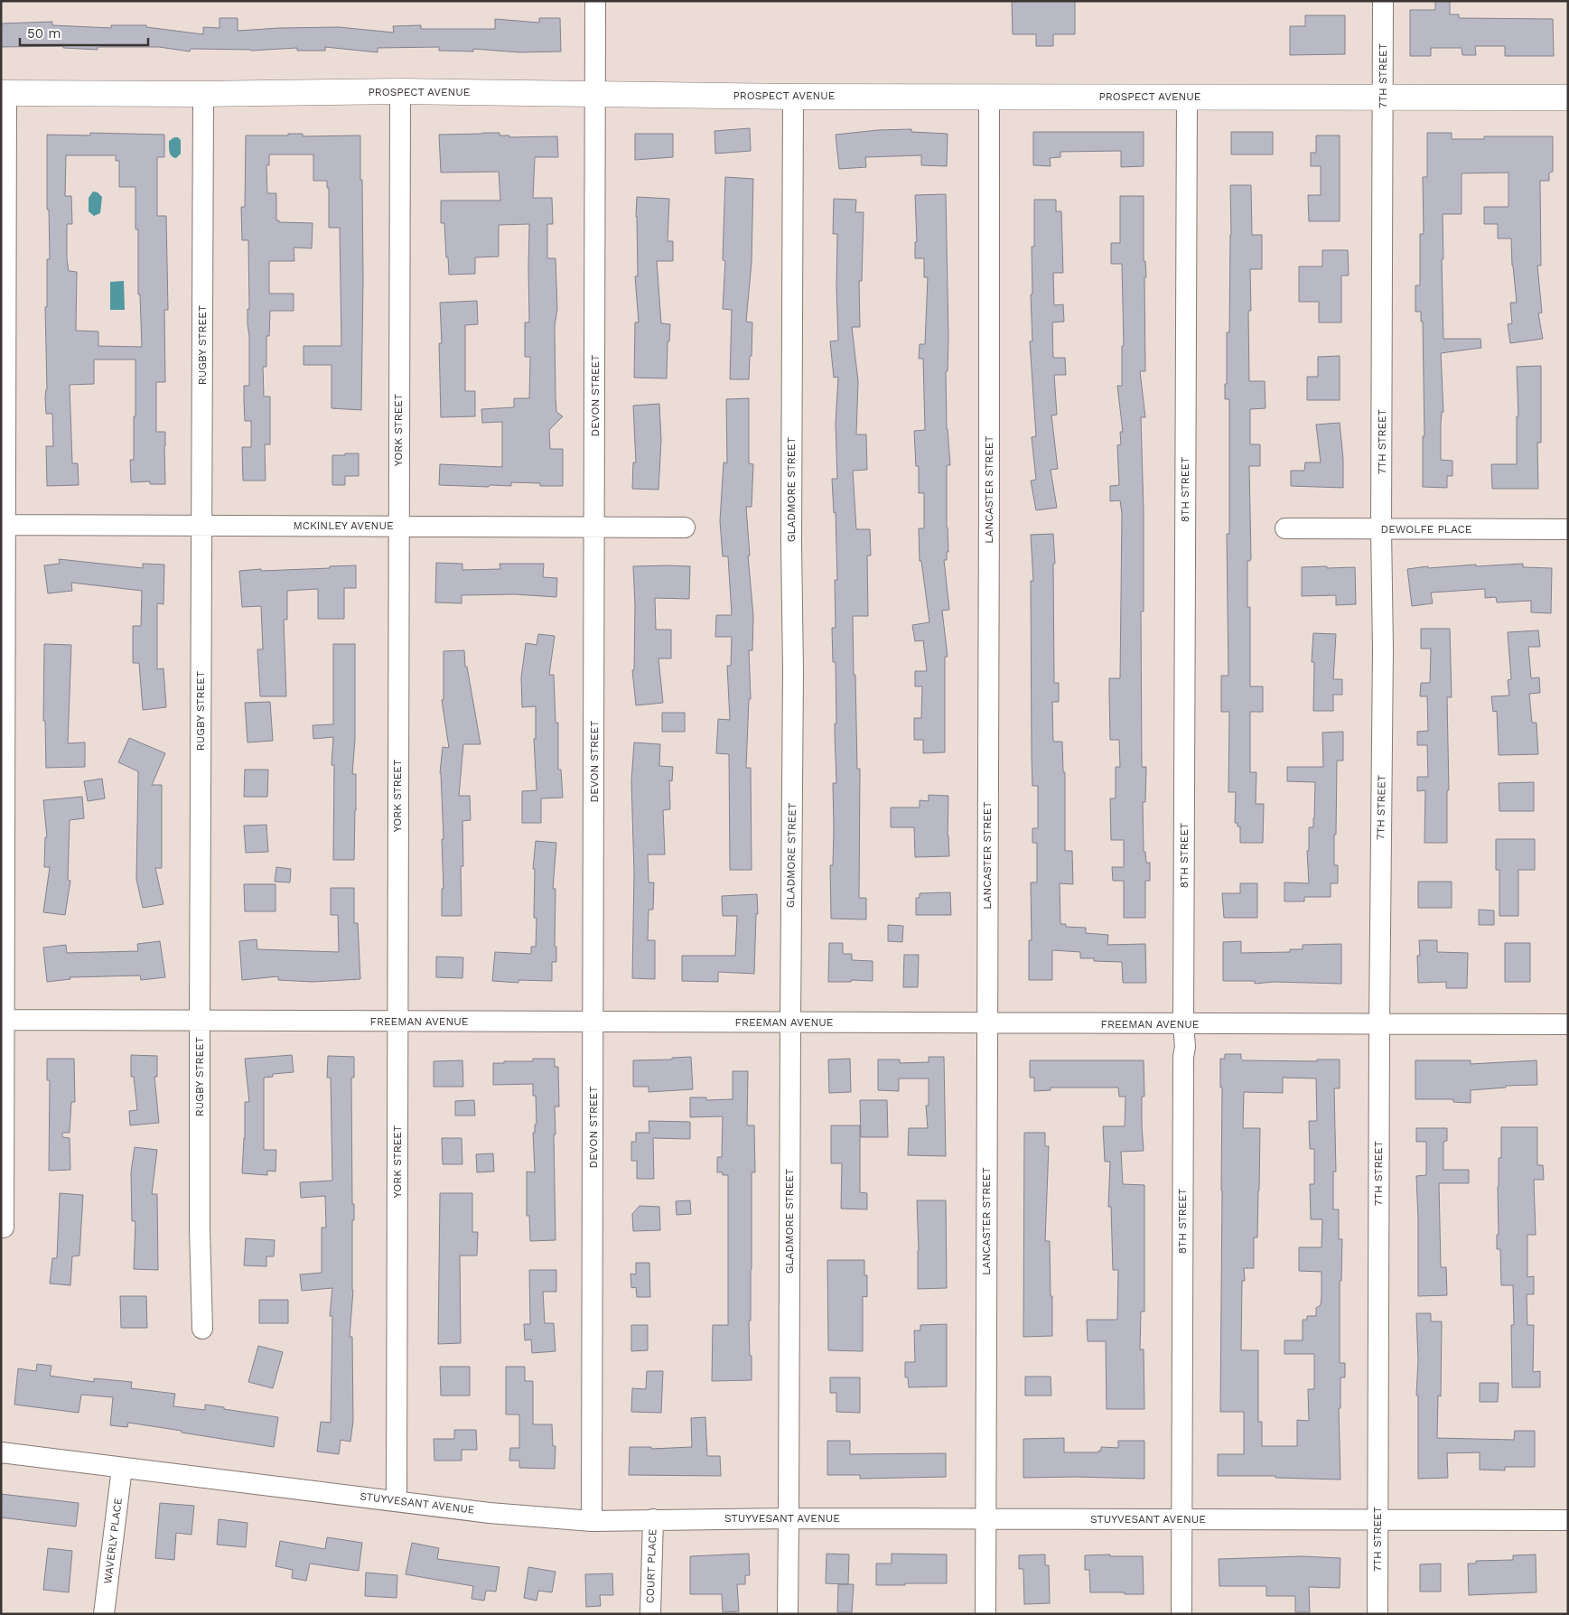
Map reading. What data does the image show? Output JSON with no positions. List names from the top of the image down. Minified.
{"streets":{"street":["7TH STREET","PROSPECT AVENUE","RUGBY STREET","DEVON STREET","YORK STREET","GLADMORE STREET","LANCASTER STREET","8TH STREET","MCKINLEY AVENUE","DEWOLFE PLACE","FREEMAN AVENUE","STUYVESANT AVENUE","WAVERLY PLACE","COURT PLACE"]},"crossings":[["7TH STREET","PROSPECT AVENUE"],["7TH STREET","DEWOLFE PLACE"],["7TH STREET","FREEMAN AVENUE"],["7TH STREET","STUYVESANT AVENUE"],["PROSPECT AVENUE","RUGBY STREET"],["PROSPECT AVENUE","DEVON STREET"],["PROSPECT AVENUE","YORK STREET"],["PROSPECT AVENUE","GLADMORE STREET"],["PROSPECT AVENUE","LANCASTER STREET"],["PROSPECT AVENUE","8TH STREET"],["RUGBY STREET","MCKINLEY AVENUE"],["RUGBY STREET","FREEMAN AVENUE"],["DEVON STREET","MCKINLEY AVENUE"],["DEVON STREET","FREEMAN AVENUE"],["DEVON STREET","STUYVESANT AVENUE"],["YORK STREET","MCKINLEY AVENUE"],["YORK STREET","FREEMAN AVENUE"],["YORK STREET","STUYVESANT AVENUE"],["GLADMORE STREET","FREEMAN AVENUE"],["GLADMORE STREET","STUYVESANT AVENUE"],["LANCASTER STREET","FREEMAN AVENUE"],["LANCASTER STREET","STUYVESANT AVENUE"],["8TH STREET","FREEMAN AVENUE"],["8TH STREET","STUYVESANT AVENUE"],["STUYVESANT AVENUE","WAVERLY PLACE"],["STUYVESANT AVENUE","COURT PLACE"]],"scale_bar":"50 m"}
